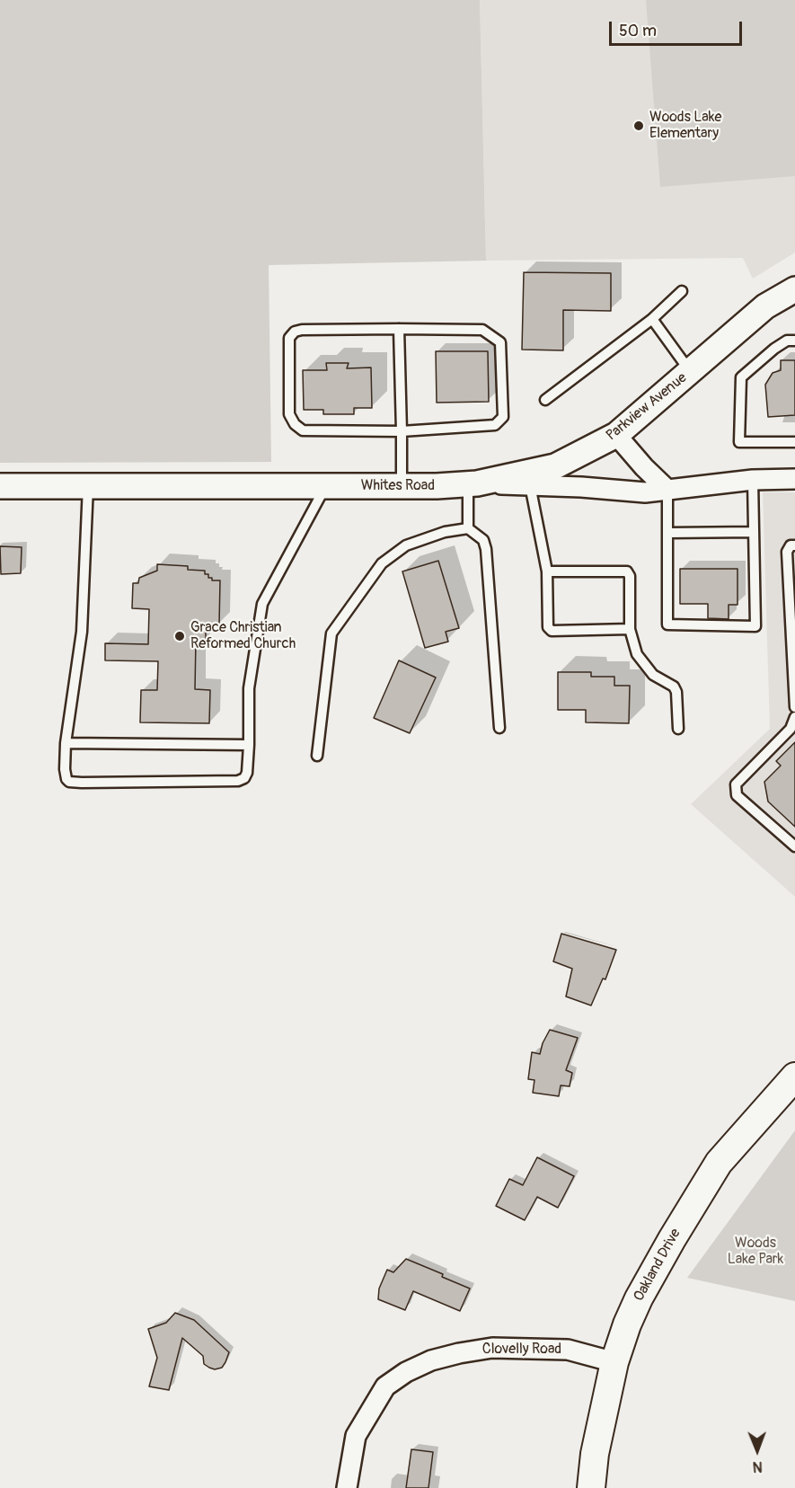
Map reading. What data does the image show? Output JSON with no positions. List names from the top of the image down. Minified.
{"streets":{"main road":["Oakland Drive"],"street":["Parkview Avenue","Whites Road","Clovelly Road"]},"crossings":[["Parkview Avenue","Whites Road"],["Oakland Drive","Clovelly Road"]],"parks":["Woods Lake Park"],"places":["Woods Lake Elementary","Grace Christian Reformed Church"],"scale_bar":"50 m","north":"bottom"}
